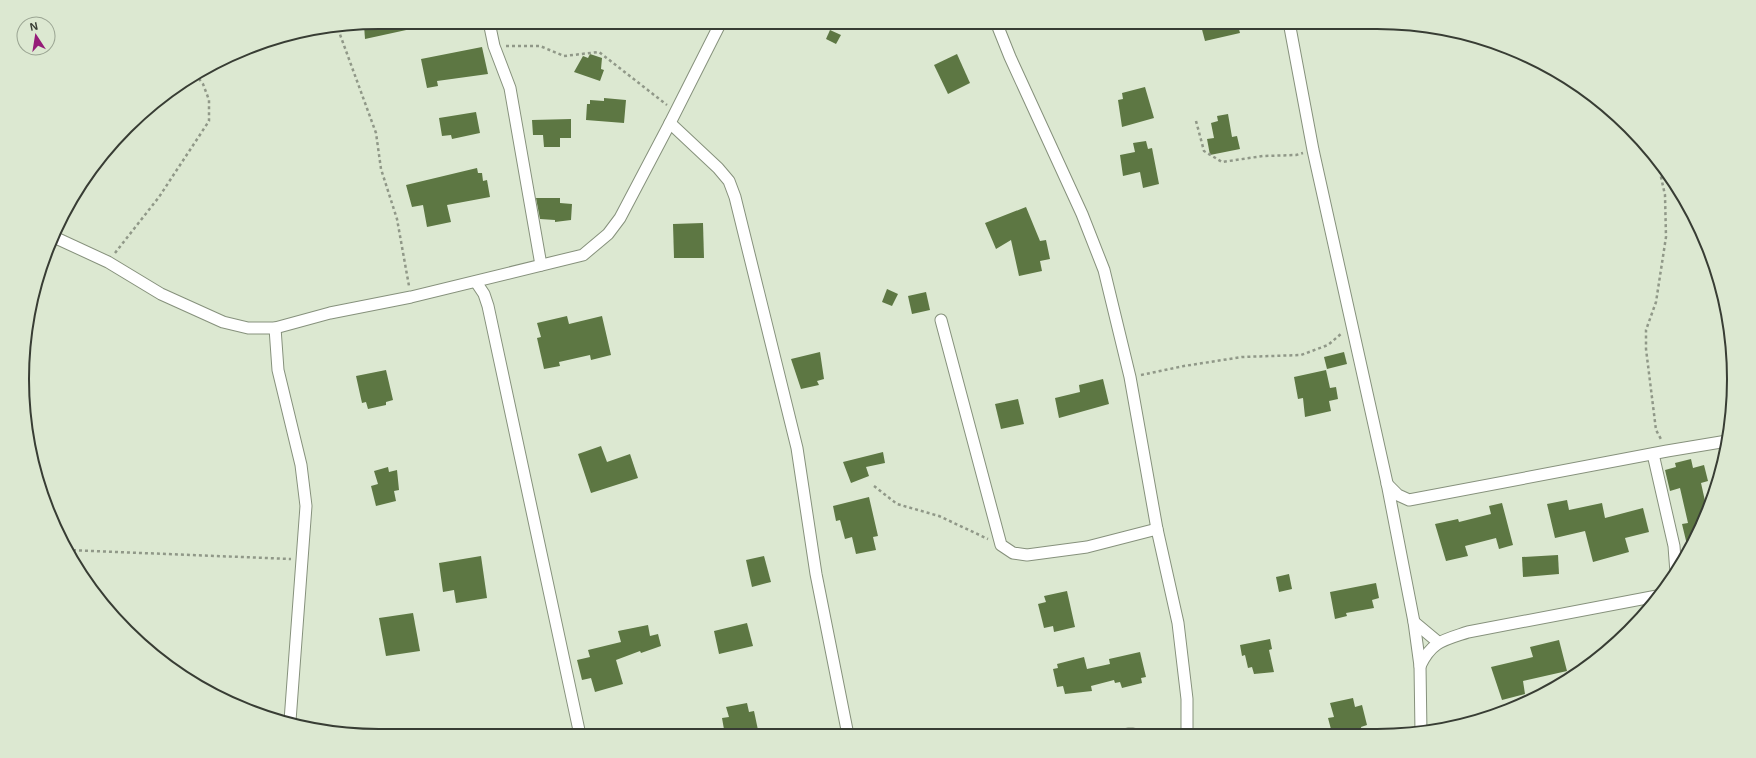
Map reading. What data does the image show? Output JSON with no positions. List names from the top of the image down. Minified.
{"north":"top"}
